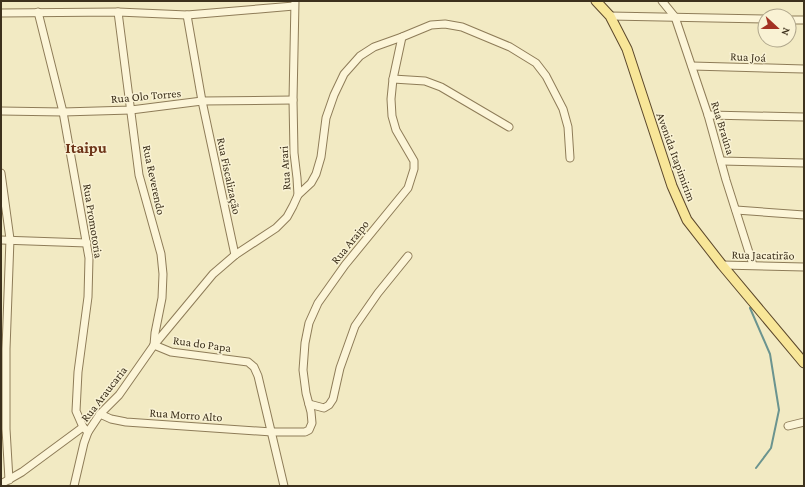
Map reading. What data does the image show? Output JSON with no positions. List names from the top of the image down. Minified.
{"streets":{"main road":["Avenida Itapimirim"],"street":["Rua Joá","Rua Olo Torres","Rua Braúna","Rua Arari","Rua Fiscalização","Rua Reverendo","Rua Promotoria","Rua Araipo","Rua Jacatirão","Rua do Papa","Rua Araucaria","Rua Morro Alto"]},"crossings":[["Rua Joá","Rua Braúna"],["Rua Olo Torres","Rua Arari"],["Rua Olo Torres","Rua Fiscalização"],["Rua Olo Torres","Rua Reverendo"],["Rua Olo Torres","Rua Promotoria"],["Rua Braúna","Rua Jacatirão"],["Avenida Itapimirim","Rua Jacatirão"],["Rua Arari","Rua Fiscalização"],["Rua Arari","Rua do Papa"],["Rua Arari","Rua Araucaria"],["Rua Reverendo","Rua Araucaria"],["Rua Promotoria","Rua Araucaria"],["Rua Araipo","Rua do Papa"],["Rua Araipo","Rua Morro Alto"],["Rua do Papa","Rua Araucaria"],["Rua do Papa","Rua Morro Alto"],["Rua Araucaria","Rua Morro Alto"]],"districts":["Itaipu"],"north":"right"}
